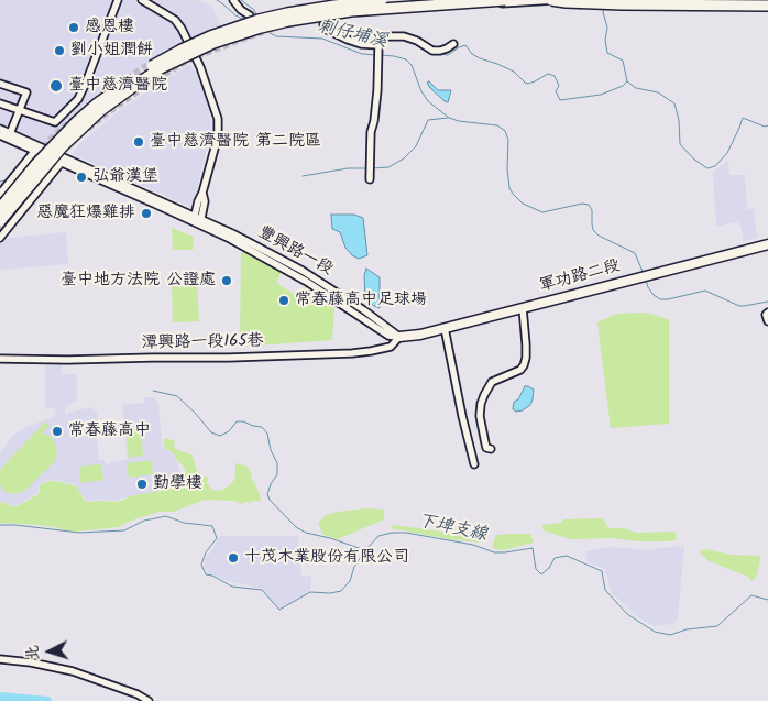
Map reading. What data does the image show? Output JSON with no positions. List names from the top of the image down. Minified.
{"streets":{"main road":["軍功路二段"],"street":["豐興路一段","潭興路一段165巷"]},"crossings":[["豐興路一段","軍功路二段"],["豐興路一段","潭興路一段165巷"],["軍功路二段","潭興路一段165巷"]],"water":["刺仔埔溪","下埤支線"],"places":["感恩樓","劉小姐潤餅","臺中慈濟醫院","臺中慈濟醫院 第二院區","弘爺漢堡","惡魔狂爆雞排","臺中地方法院 公證處","常春藤高中足球場","常春藤高中","勤學樓","十茂木業股份有限公司"],"north":"left"}
